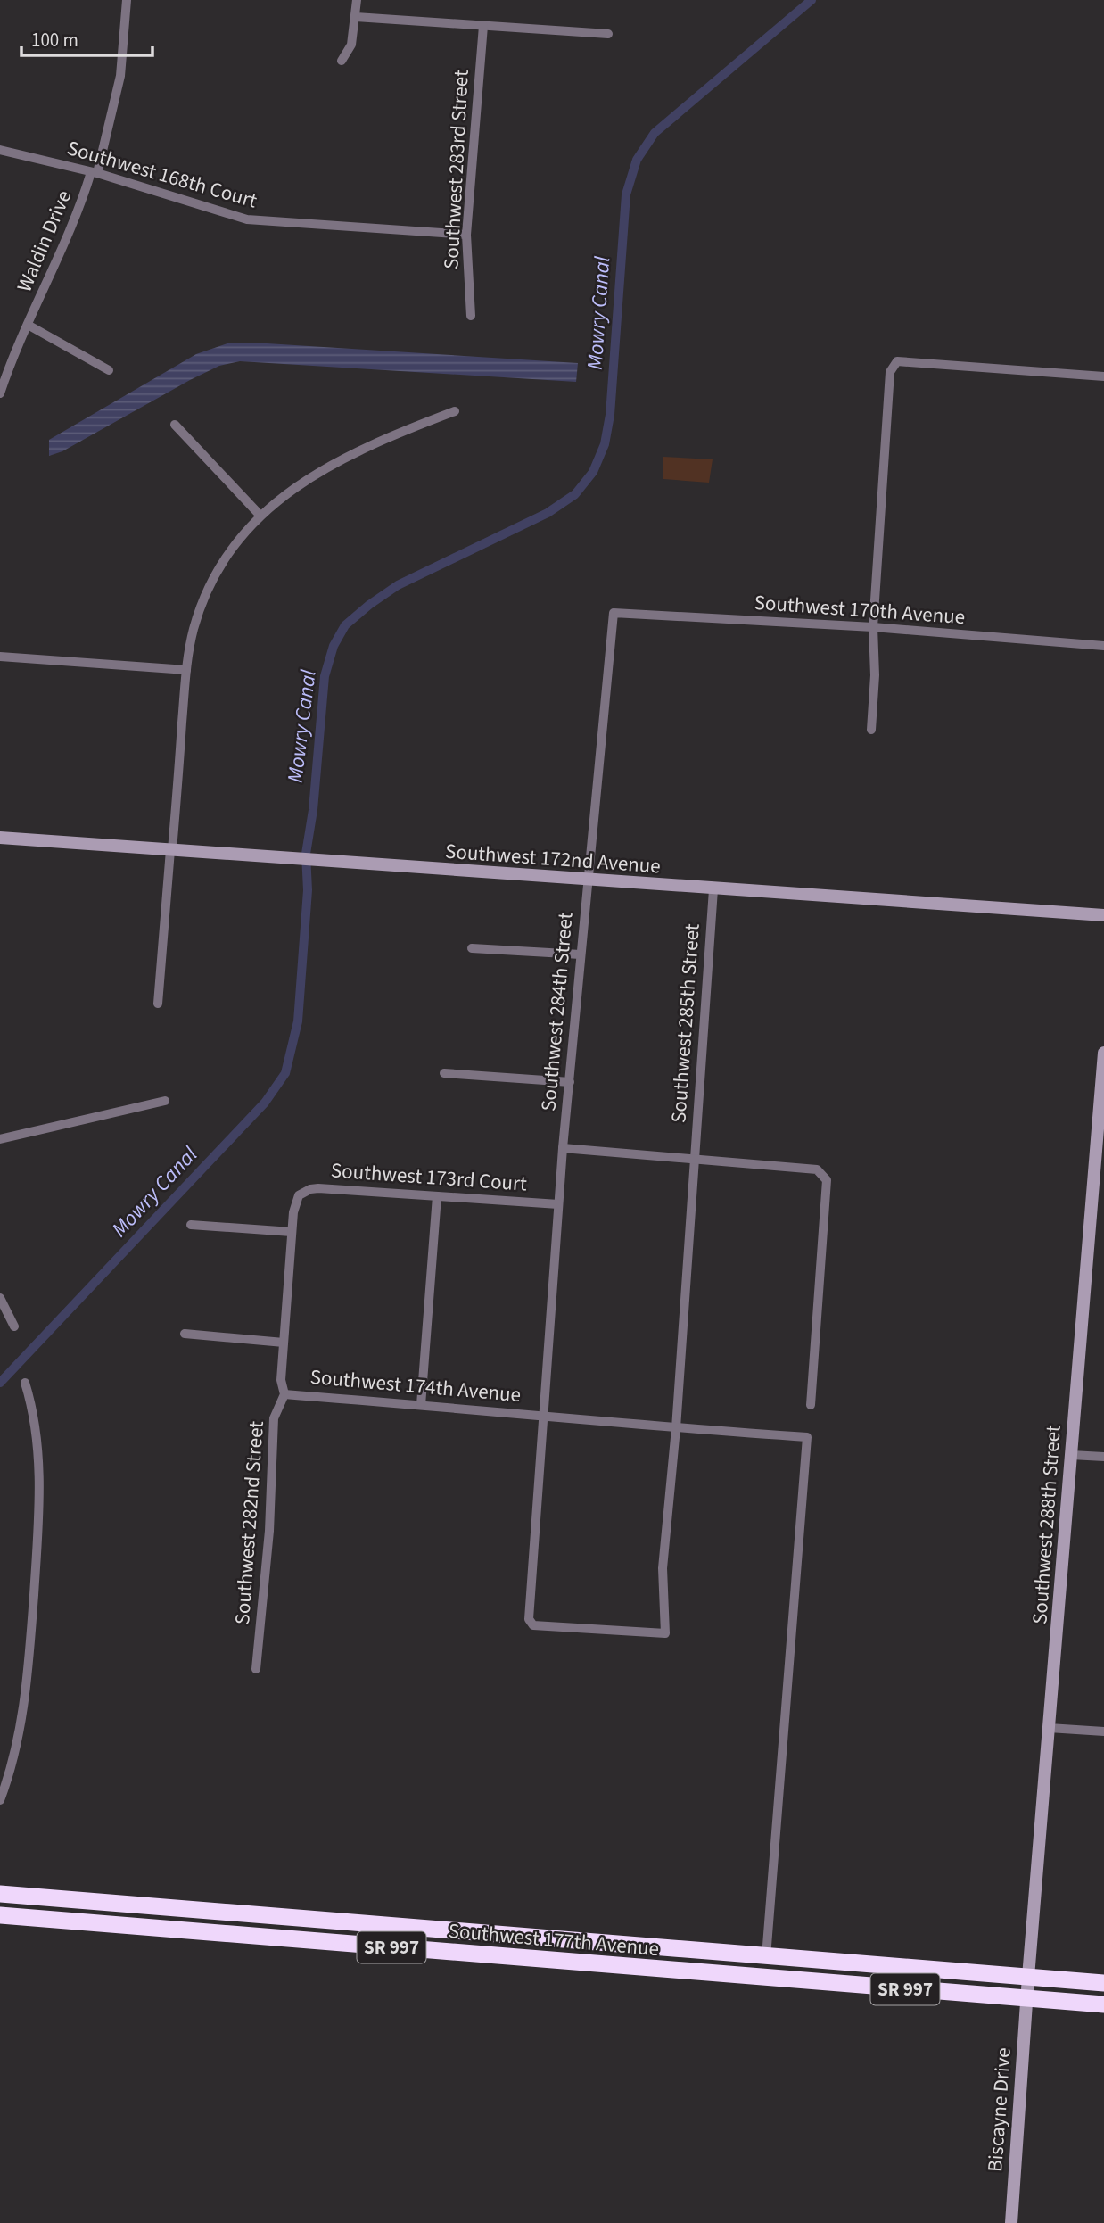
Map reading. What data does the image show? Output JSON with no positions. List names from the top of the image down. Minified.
{"streets":{"highway":["Southwest 177th Avenue","SR 997"],"street":["Southwest 283rd Street","Southwest 168th Court","Waldin Drive","Southwest 170th Avenue","Southwest 172nd Avenue","Southwest 284th Street","Southwest 285th Street","Southwest 173rd Court","Southwest 174th Avenue","Southwest 282nd Street","Southwest 288th Street","Biscayne Drive"]},"crossings":[["Southwest 283rd Street","Southwest 168th Court"],["Southwest 168th Court","Waldin Drive"],["Southwest 170th Avenue","Southwest 284th Street"],["Southwest 172nd Avenue","Southwest 284th Street"],["Southwest 172nd Avenue","Southwest 285th Street"],["Southwest 284th Street","Southwest 285th Street"],["Southwest 284th Street","Southwest 173rd Court"],["Southwest 284th Street","Southwest 174th Avenue"],["Southwest 285th Street","Southwest 174th Avenue"],["Southwest 173rd Court","Southwest 282nd Street"],["Southwest 174th Avenue","Southwest 282nd Street"],["Southwest 174th Avenue","Southwest 177th Avenue"],["Southwest 288th Street","Southwest 177th Avenue"],["Southwest 288th Street","Biscayne Drive"],["Southwest 177th Avenue","Biscayne Drive"]],"water":["Mowry Canal"],"scale_bar":"100 m"}
